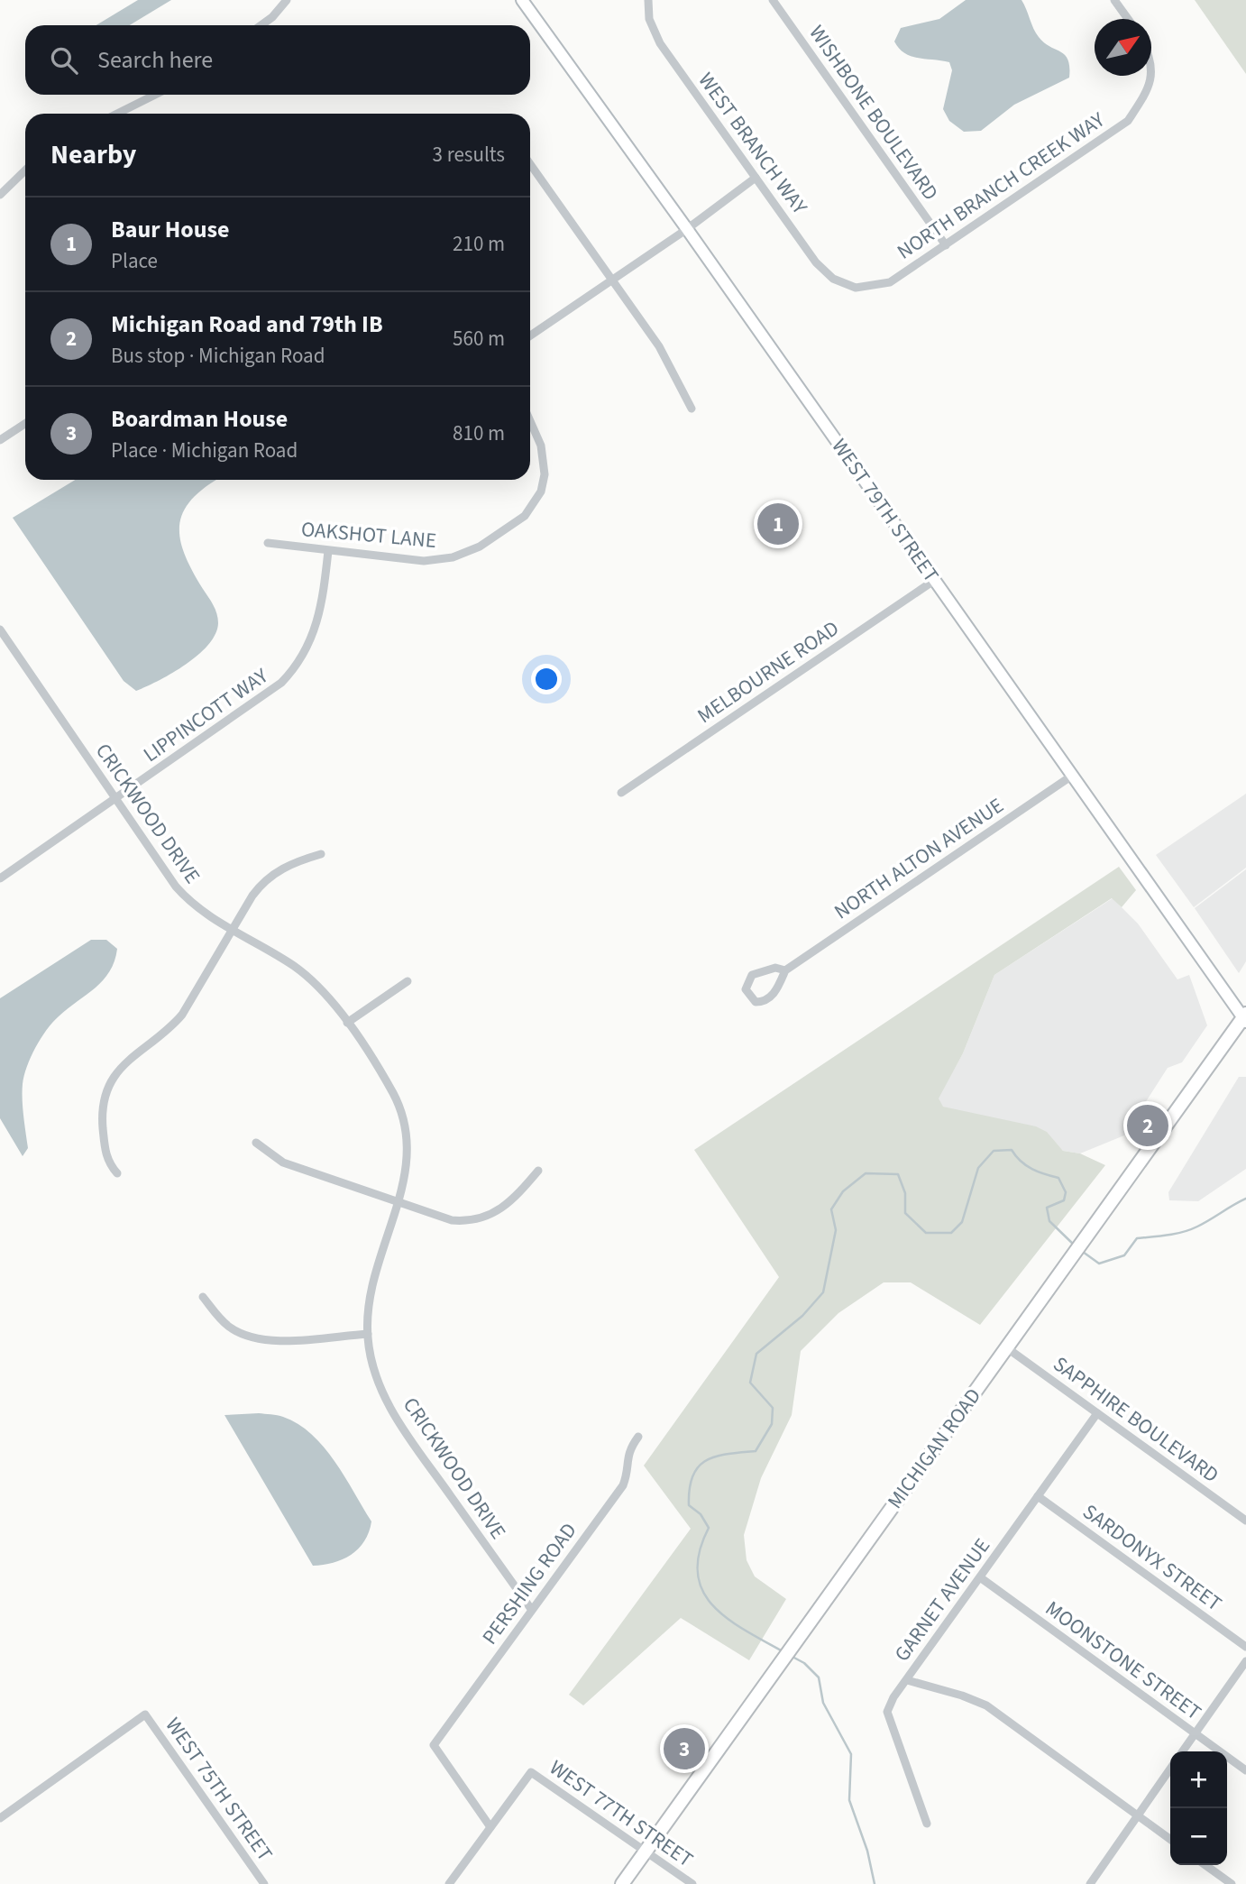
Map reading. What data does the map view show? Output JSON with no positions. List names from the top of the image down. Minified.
{"streets":{"main road":["WEST 79TH STREET","MICHIGAN ROAD"],"street":["WISHBONE BOULEVARD","WEST BRANCH WAY","NORTH BRANCH CREEK WAY","OAKSHOT LANE","MELBOURNE ROAD","LIPPINCOTT WAY","CRICKWOOD DRIVE","NORTH ALTON AVENUE","SAPPHIRE BOULEVARD","SARDONYX STREET","PERSHING ROAD","GARNET AVENUE","MOONSTONE STREET","WEST 75TH STREET","WEST 77TH STREET"]},"crossings":[["WISHBONE BOULEVARD","NORTH BRANCH CREEK WAY"],["WEST BRANCH WAY","NORTH BRANCH CREEK WAY"],["WEST 79TH STREET","MELBOURNE ROAD"],["WEST 79TH STREET","NORTH ALTON AVENUE"],["WEST 79TH STREET","MICHIGAN ROAD"],["OAKSHOT LANE","LIPPINCOTT WAY"],["LIPPINCOTT WAY","CRICKWOOD DRIVE"],["CRICKWOOD DRIVE","PERSHING ROAD"],["SAPPHIRE BOULEVARD","MICHIGAN ROAD"],["SAPPHIRE BOULEVARD","GARNET AVENUE"],["MICHIGAN ROAD","WEST 77TH STREET"],["SARDONYX STREET","GARNET AVENUE"],["PERSHING ROAD","WEST 77TH STREET"],["GARNET AVENUE","MOONSTONE STREET"]],"north":"top right","page":{"search":"Search here","heading":["Nearby","3 results"],"list":[{"mark":"1","name":"Baur House","note":"Place","value":"210 m"},{"mark":"2","name":"Michigan Road and 79th IB","note":"Bus stop · Michigan Road","value":"560 m"},{"mark":"3","name":"Boardman House","note":"Place · Michigan Road","value":"810 m"}],"pins":["1","2","3"],"map_buttons":["+","−"]}}
